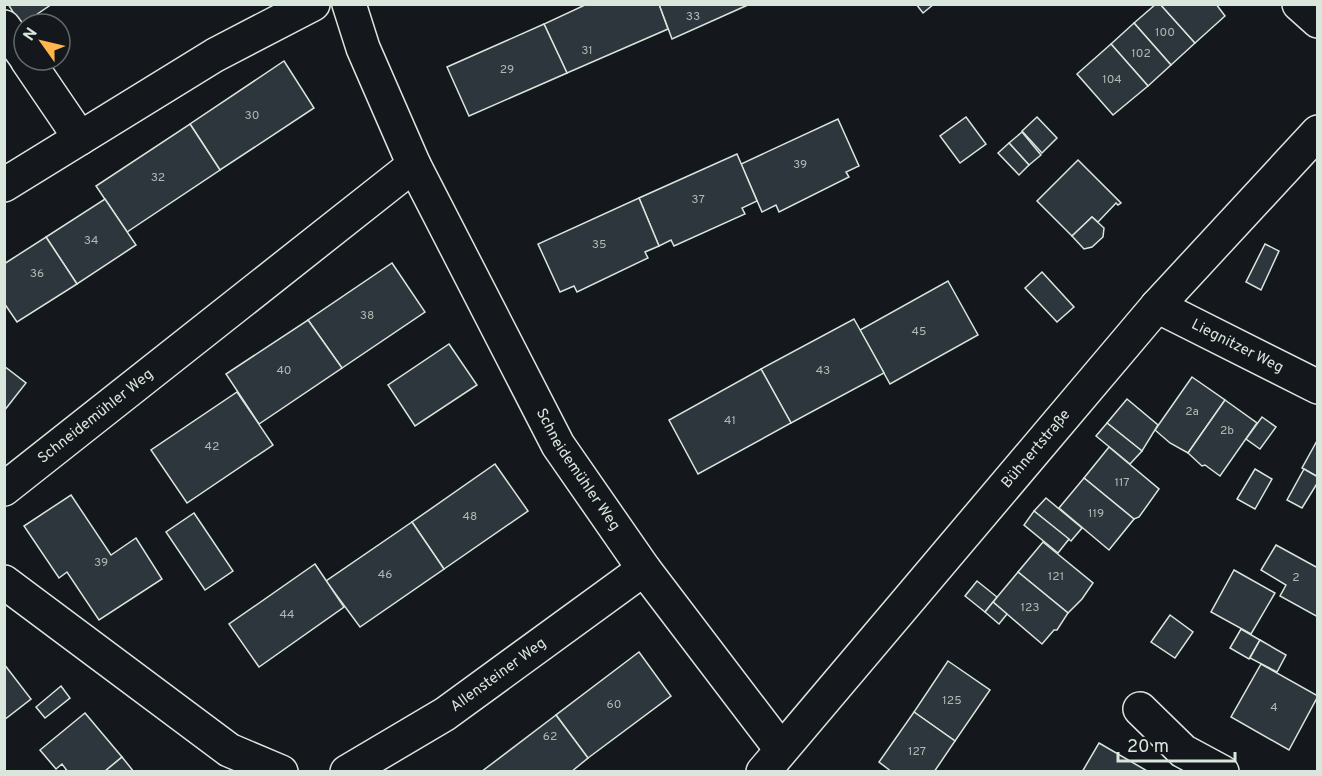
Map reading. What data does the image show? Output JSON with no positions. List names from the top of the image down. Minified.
{"streets":{"street":["Liegnitzer Weg","Schneidemühler Weg","Bühnertstraße","Allensteiner Weg"]},"crossings":[["Liegnitzer Weg","Bühnertstraße"],["Schneidemühler Weg","Bühnertstraße"],["Schneidemühler Weg","Allensteiner Weg"]],"house_numbers":["33","100","31","102","29","104","30","39","32","37","34","35","36","38","45","40","43","2a","41","2b","42","117","119","48","39","46","121","2","123","44","125","60","4","62","127"],"scale_bar":"20 m","north":"top left"}
